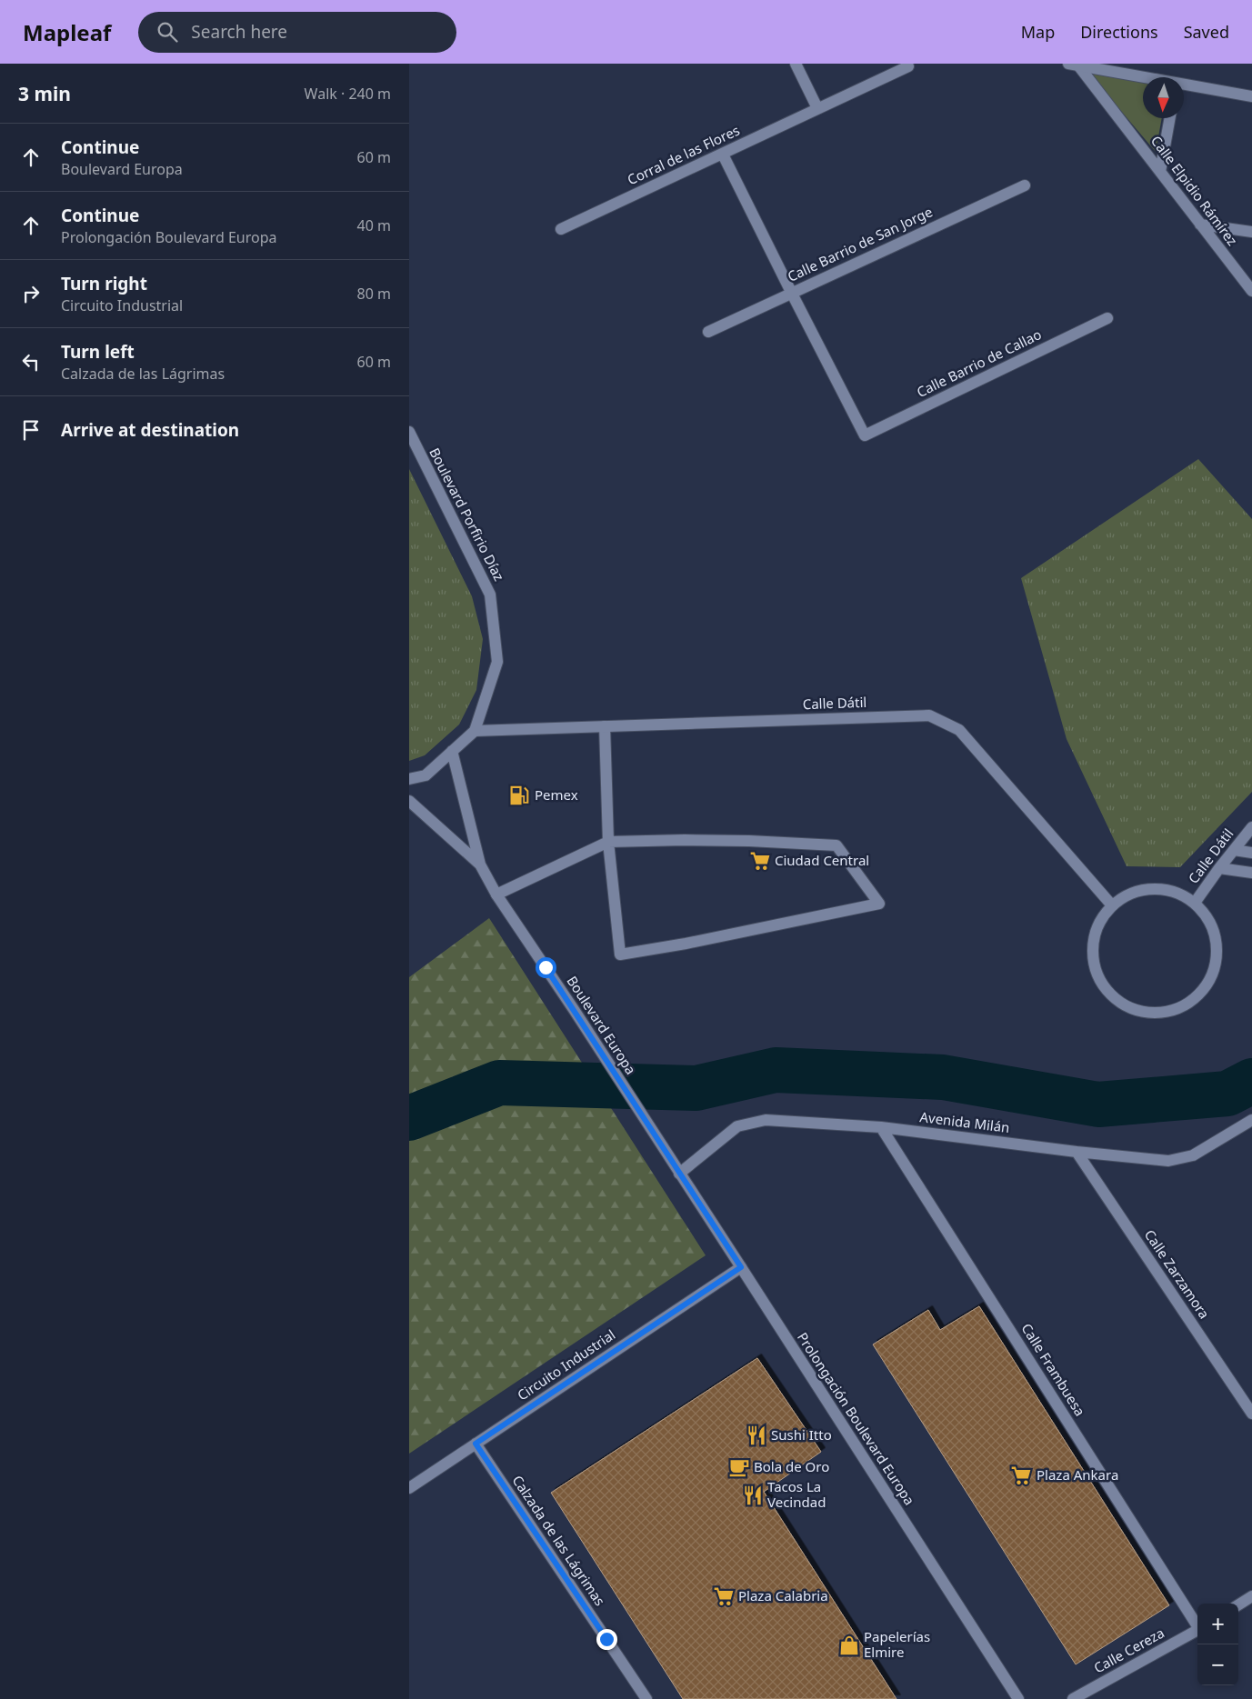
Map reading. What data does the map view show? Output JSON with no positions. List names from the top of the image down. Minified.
{"streets":{"street":["Corral de las Flores","Calle Elpidio Rámírez","Calle Barrio de San Jorge","Calle Barrio de Callao","Boulevard Porfirio Díaz","Calle Dátil","Boulevard Europa","Avenida Milán","Calle Zarzamora","Circuito Industrial","Calle Frambuesa","Prolongación Boulevard Europa","Calzada de las Lágrimas","Calle Cereza"]},"crossings":[["Calle Barrio de San Jorge","Calle Barrio de Callao"],["Boulevard Porfirio Díaz","Calle Dátil"],["Boulevard Europa","Prolongación Boulevard Europa"],["Avenida Milán","Calle Zarzamora"],["Avenida Milán","Calle Frambuesa"],["Avenida Milán","Prolongación Boulevard Europa"],["Circuito Industrial","Prolongación Boulevard Europa"],["Circuito Industrial","Calzada de las Lágrimas"]],"places":{"fuel station":["Pemex"],"supermarket":["Ciudad Central","Plaza Ankara","Plaza Calabria"],"restaurant":["Sushi Itto","Tacos La Vecindad"],"cafe":["Bola de Oro"],"shop":["Papelerías Elmire"]},"north":"bottom","page":{"header":"Mapleaf","search":"Search here","nav":["Map","Directions","Saved"],"heading":["3 min","Walk · 240 m"],"list":[["Continue","Boulevard Europa","60 m"],["Continue","Prolongación Boulevard Europa","40 m"],["Turn right","Circuito Industrial","80 m"],["Turn left","Calzada de las Lágrimas","60 m"],"Arrive at destination"],"map_buttons":["+","−"]}}
